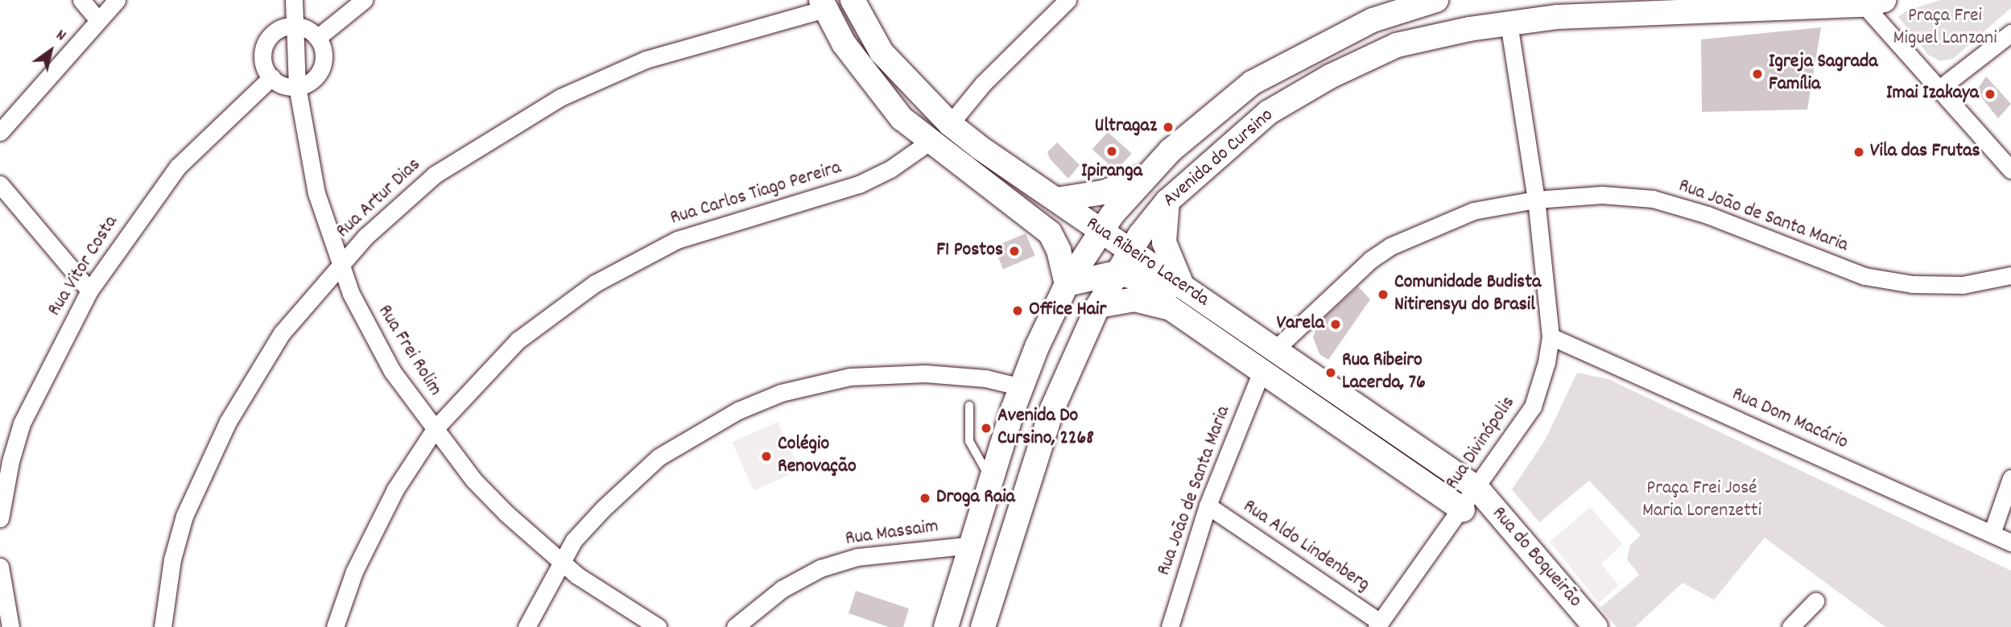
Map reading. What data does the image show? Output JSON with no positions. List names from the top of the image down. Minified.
{"streets":{"main road":["Avenida do Cursino","Rua Ribeiro Lacerda","Rua do Boqueirão"],"street":["Rua Carlos Tiago Pereira","Rua Artur Dias","Rua João de Santa Maria","Rua Vitor Costa","Rua Frei Rolim","Rua Dom Macário","Rua Divinópolis","Rua Massaim","Rua Aldo Lindenberg"]},"crossings":[["Avenida do Cursino","Rua Ribeiro Lacerda"],["Avenida do Cursino","Rua Divinópolis"],["Avenida do Cursino","Rua Massaim"],["Rua Carlos Tiago Pereira","Rua Ribeiro Lacerda"],["Rua Carlos Tiago Pereira","Rua Frei Rolim"],["Rua Artur Dias","Rua Ribeiro Lacerda"],["Rua Artur Dias","Rua Frei Rolim"],["Rua João de Santa Maria","Rua Ribeiro Lacerda"],["Rua João de Santa Maria","Rua Divinópolis"],["Rua João de Santa Maria","Rua Aldo Lindenberg"],["Rua Ribeiro Lacerda","Rua Divinópolis"],["Rua Ribeiro Lacerda","Rua do Boqueirão"],["Rua Dom Macário","Rua Divinópolis"],["Rua Divinópolis","Rua Aldo Lindenberg"],["Rua Divinópolis","Rua do Boqueirão"]],"parks":["Praça Frei Miguel Lanzani","Praça Frei José Maria Lorenzetti"],"places":["Igreja Sagrada Família","Imai Izakaya","Ultragaz","Ipiranga","Vila das Frutas","F1 Postos","Comunidade Budista Nitirensyu do Brasil","Office Hair","Varela","Rua Ribeiro Lacerda, 76","Avenida Do Cursino, 2268","Colégio Renovação","Droga Raia"],"north":"top right"}
